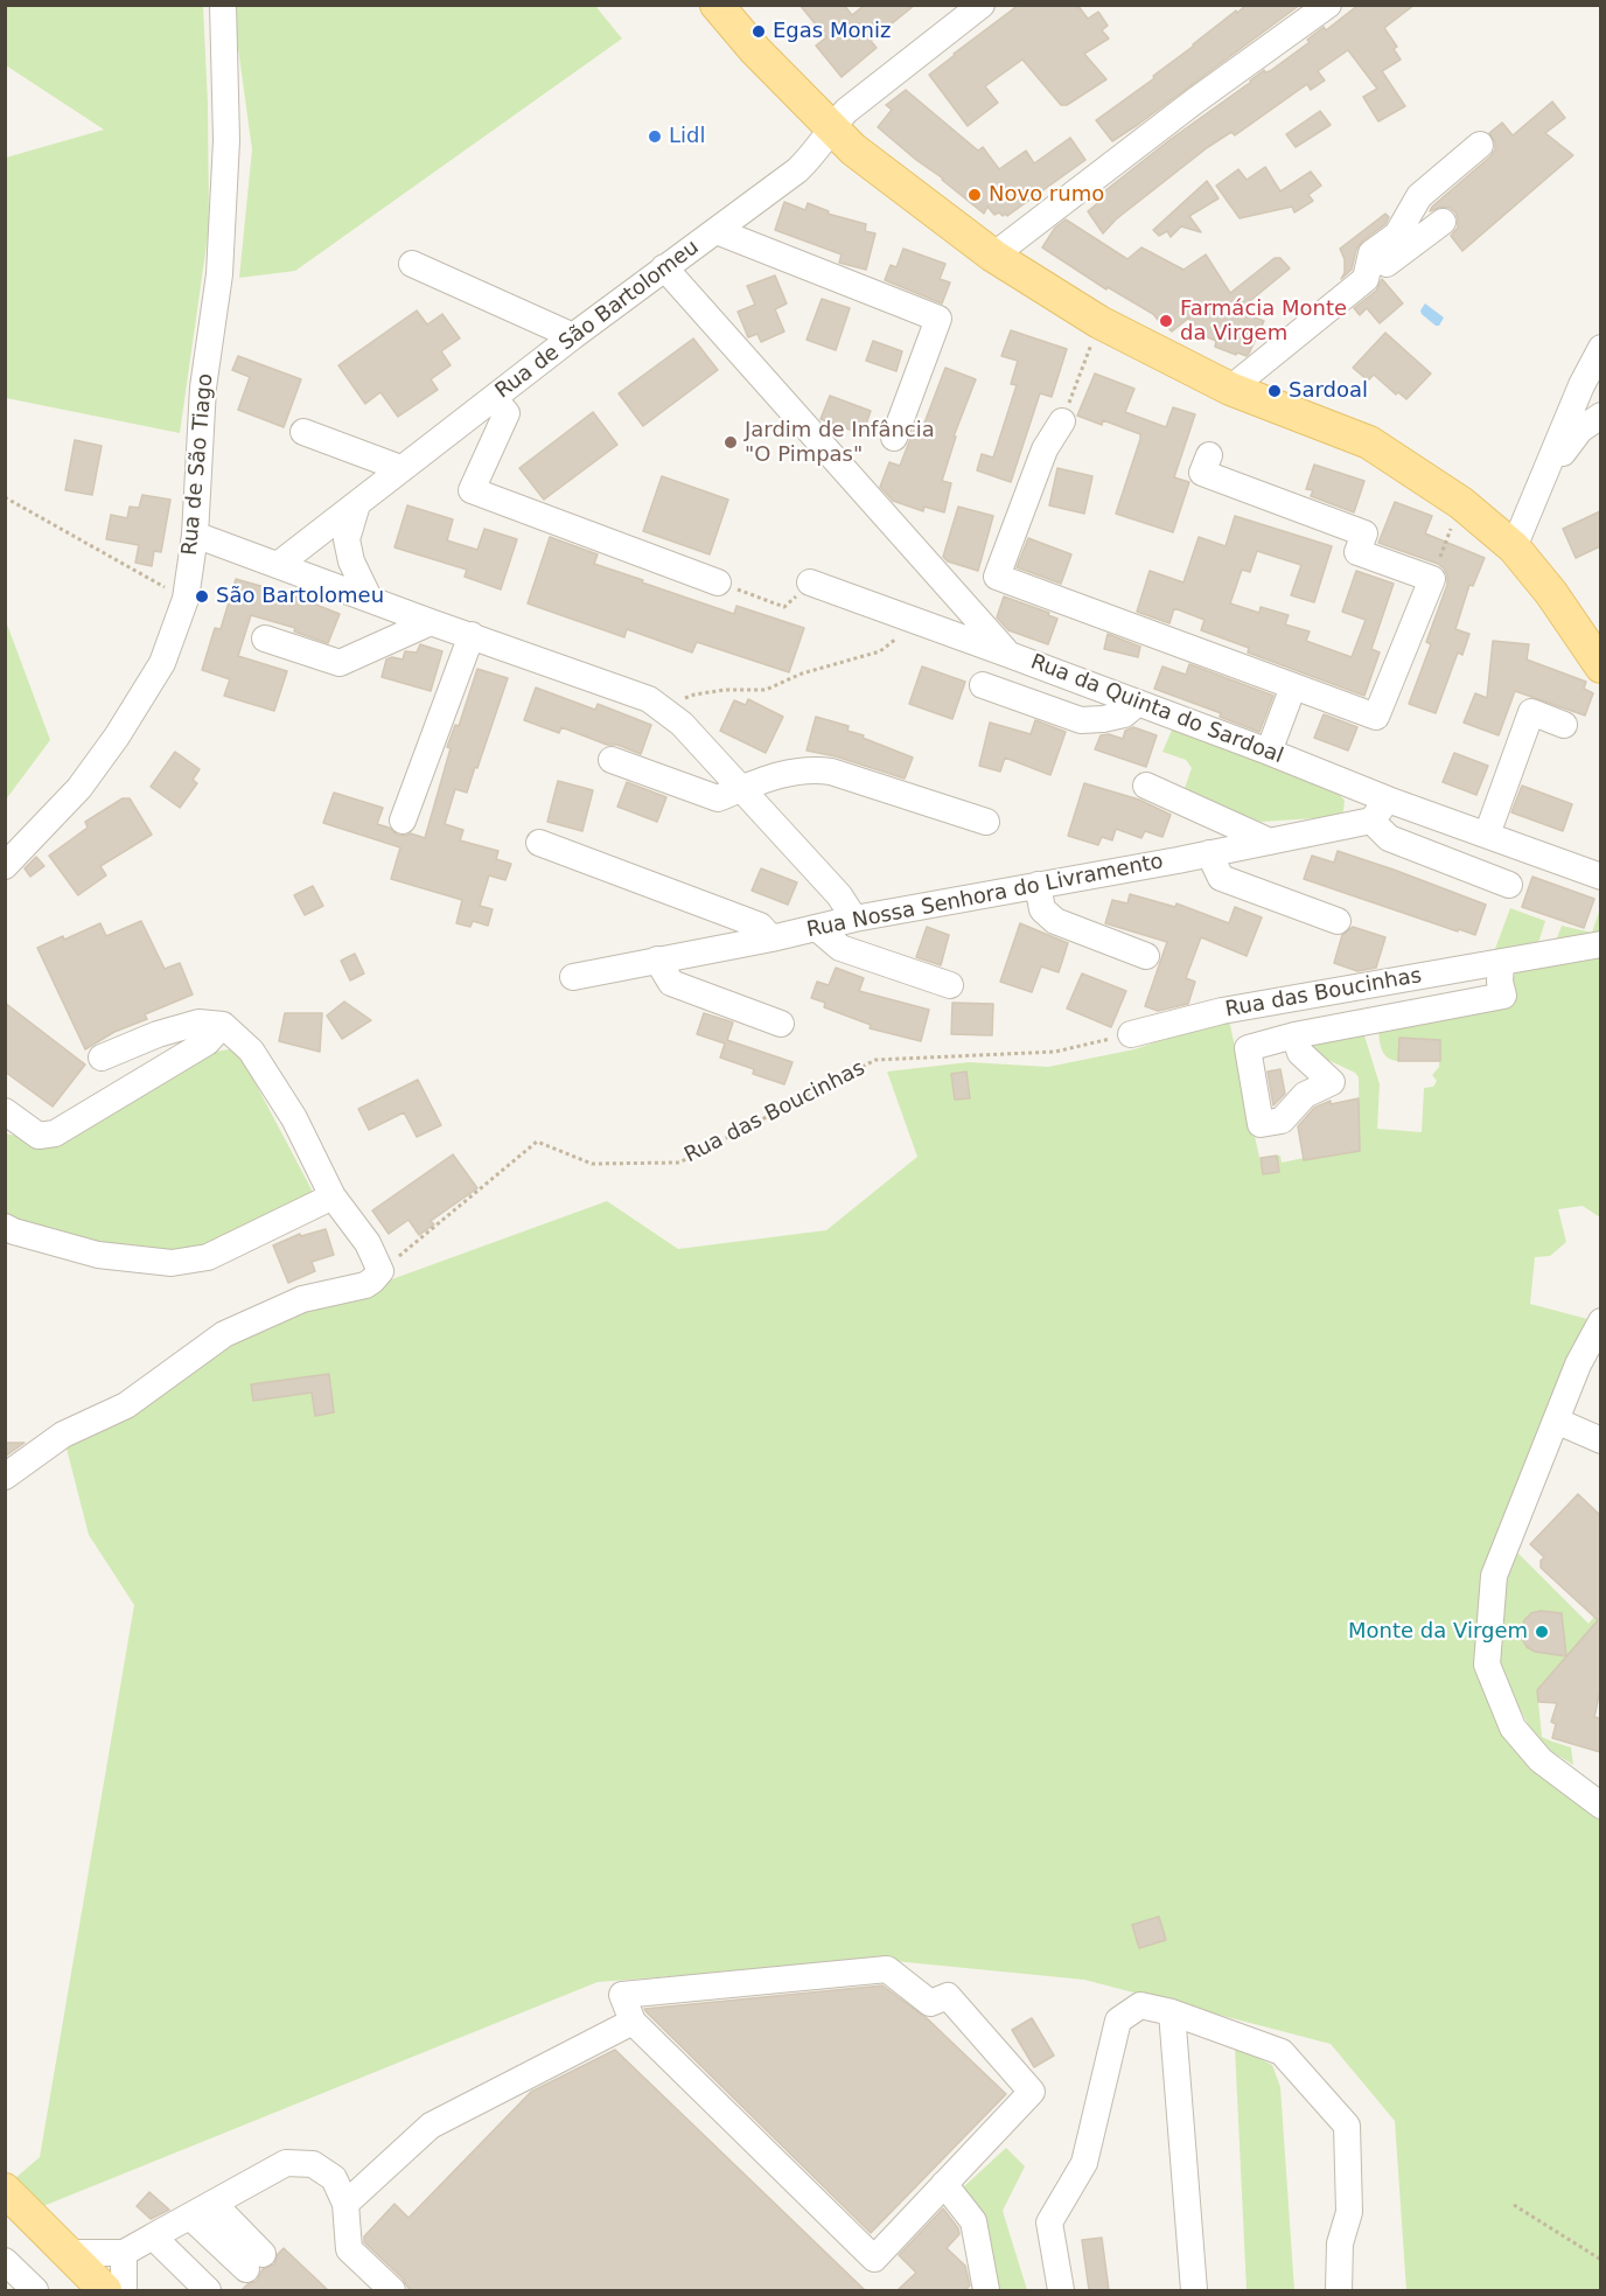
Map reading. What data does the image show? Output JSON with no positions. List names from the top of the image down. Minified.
{"streets":{"street":["Rua de São Bartolomeu","Rua de São Tiago","Rua da Quinta do Sardoal","Rua Nossa Senhora do Livramento","Rua das Boucinhas"]},"places":["Egas Moniz","Lidl","Novo rumo","Farmácia Monte da Virgem","Sardoal","Jardim de Infância \"O Pimpas\"","São Bartolomeu","Monte da Virgem"]}
